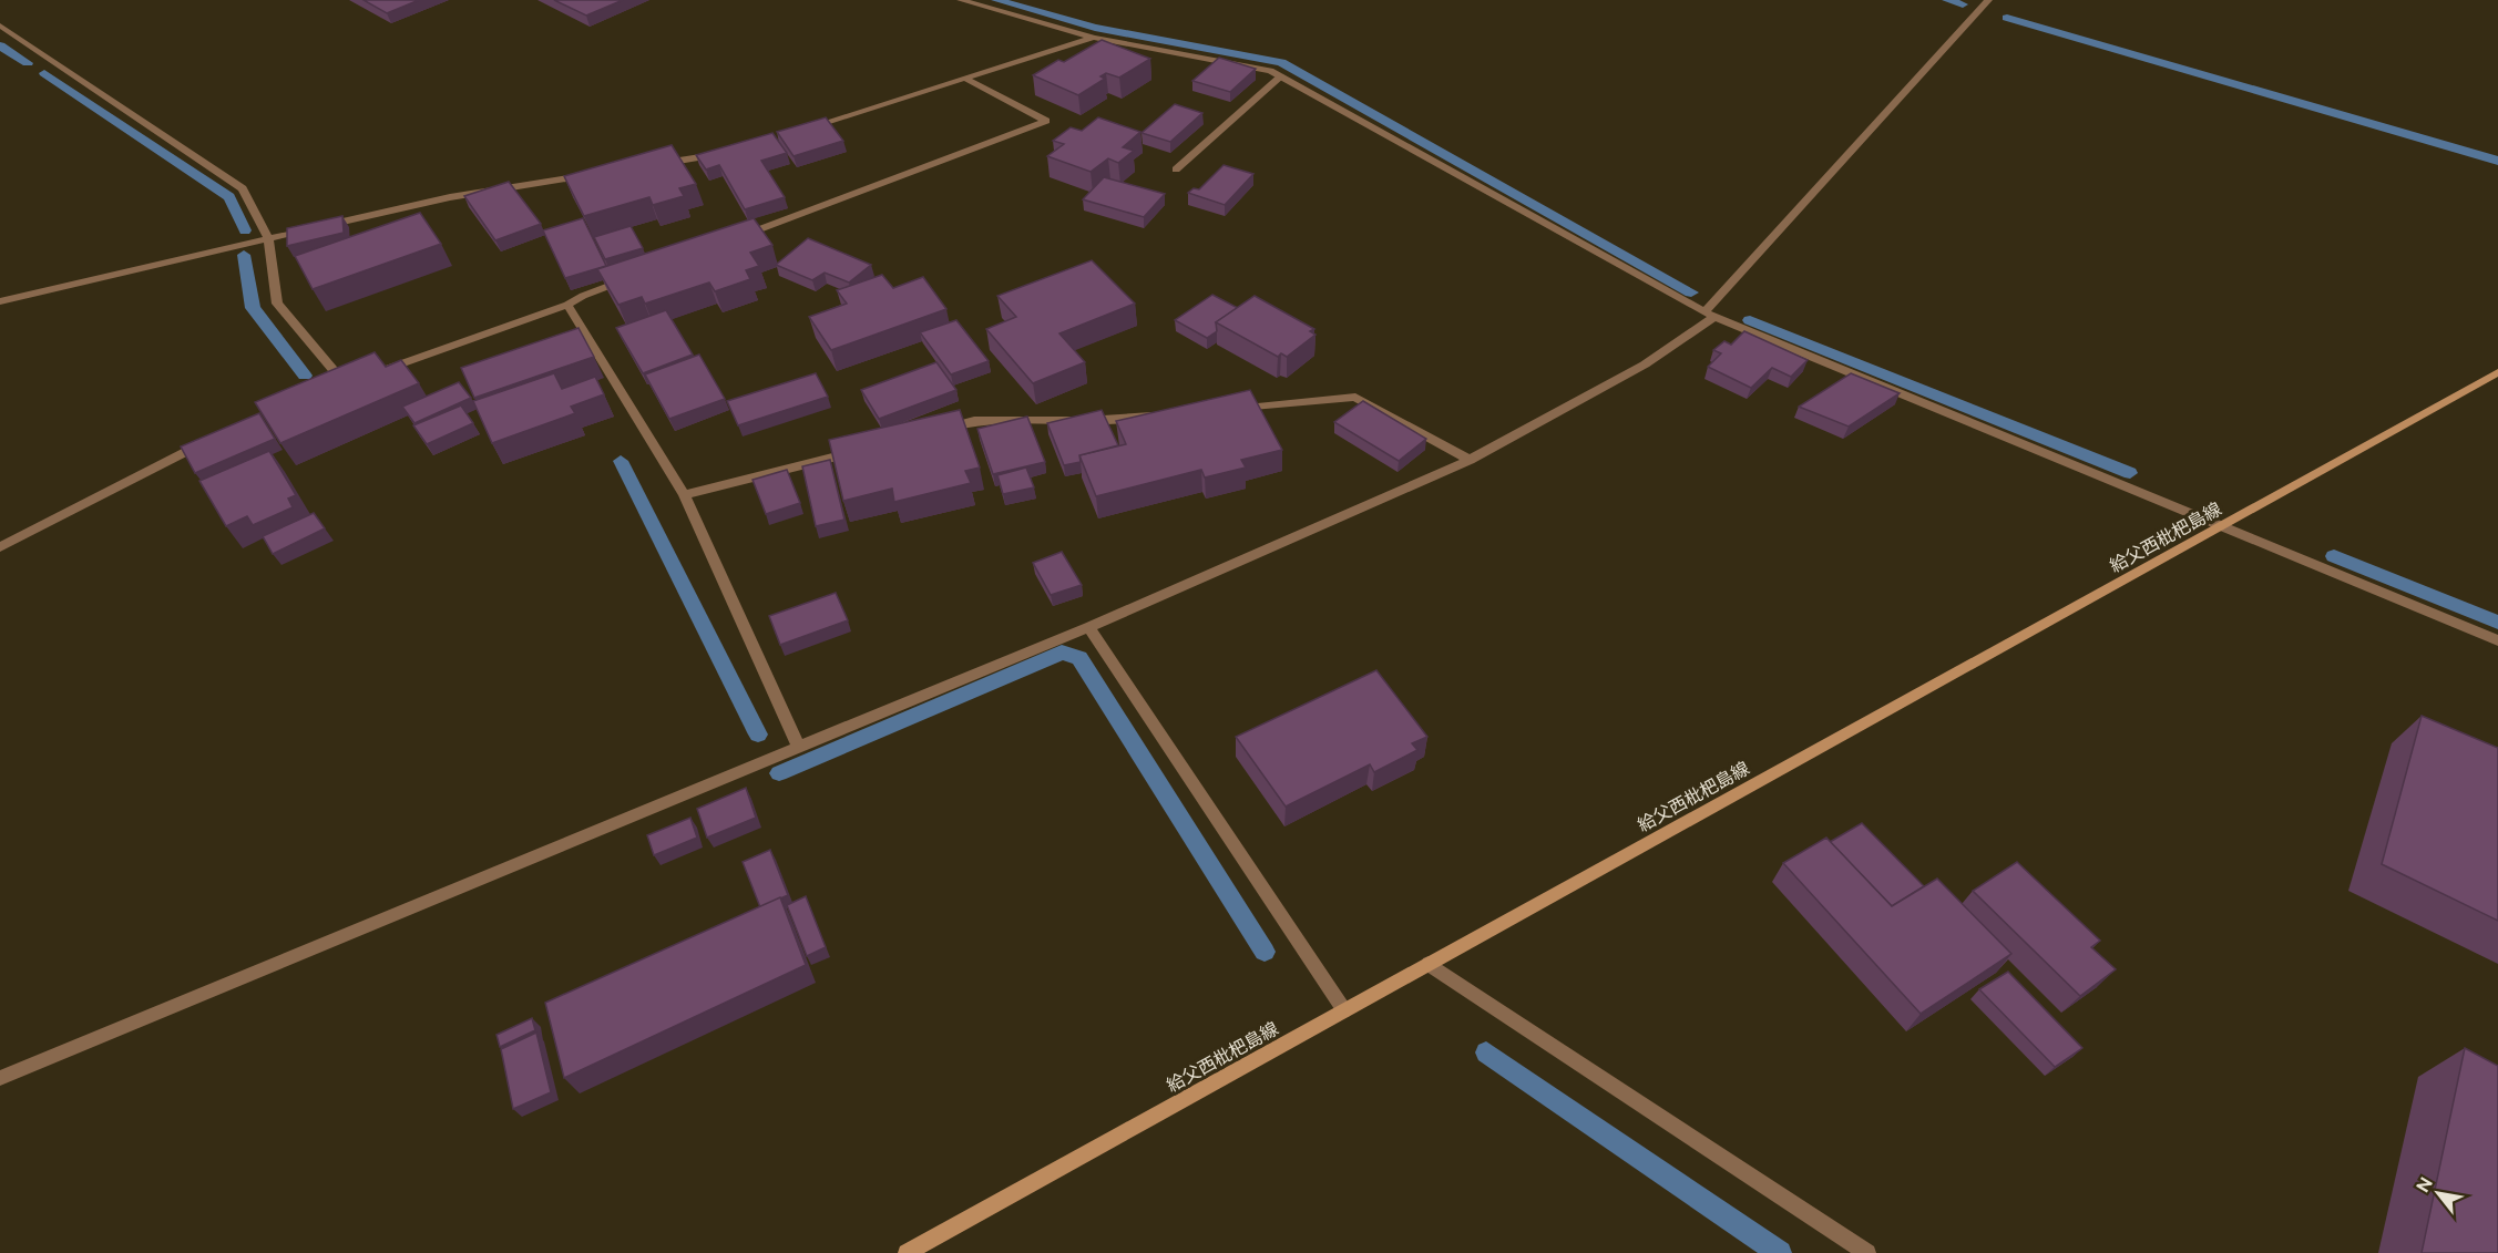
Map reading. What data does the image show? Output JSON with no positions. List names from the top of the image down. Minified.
{"streets":{"main road":["給父西枇杷島線"]},"north":"top left"}
